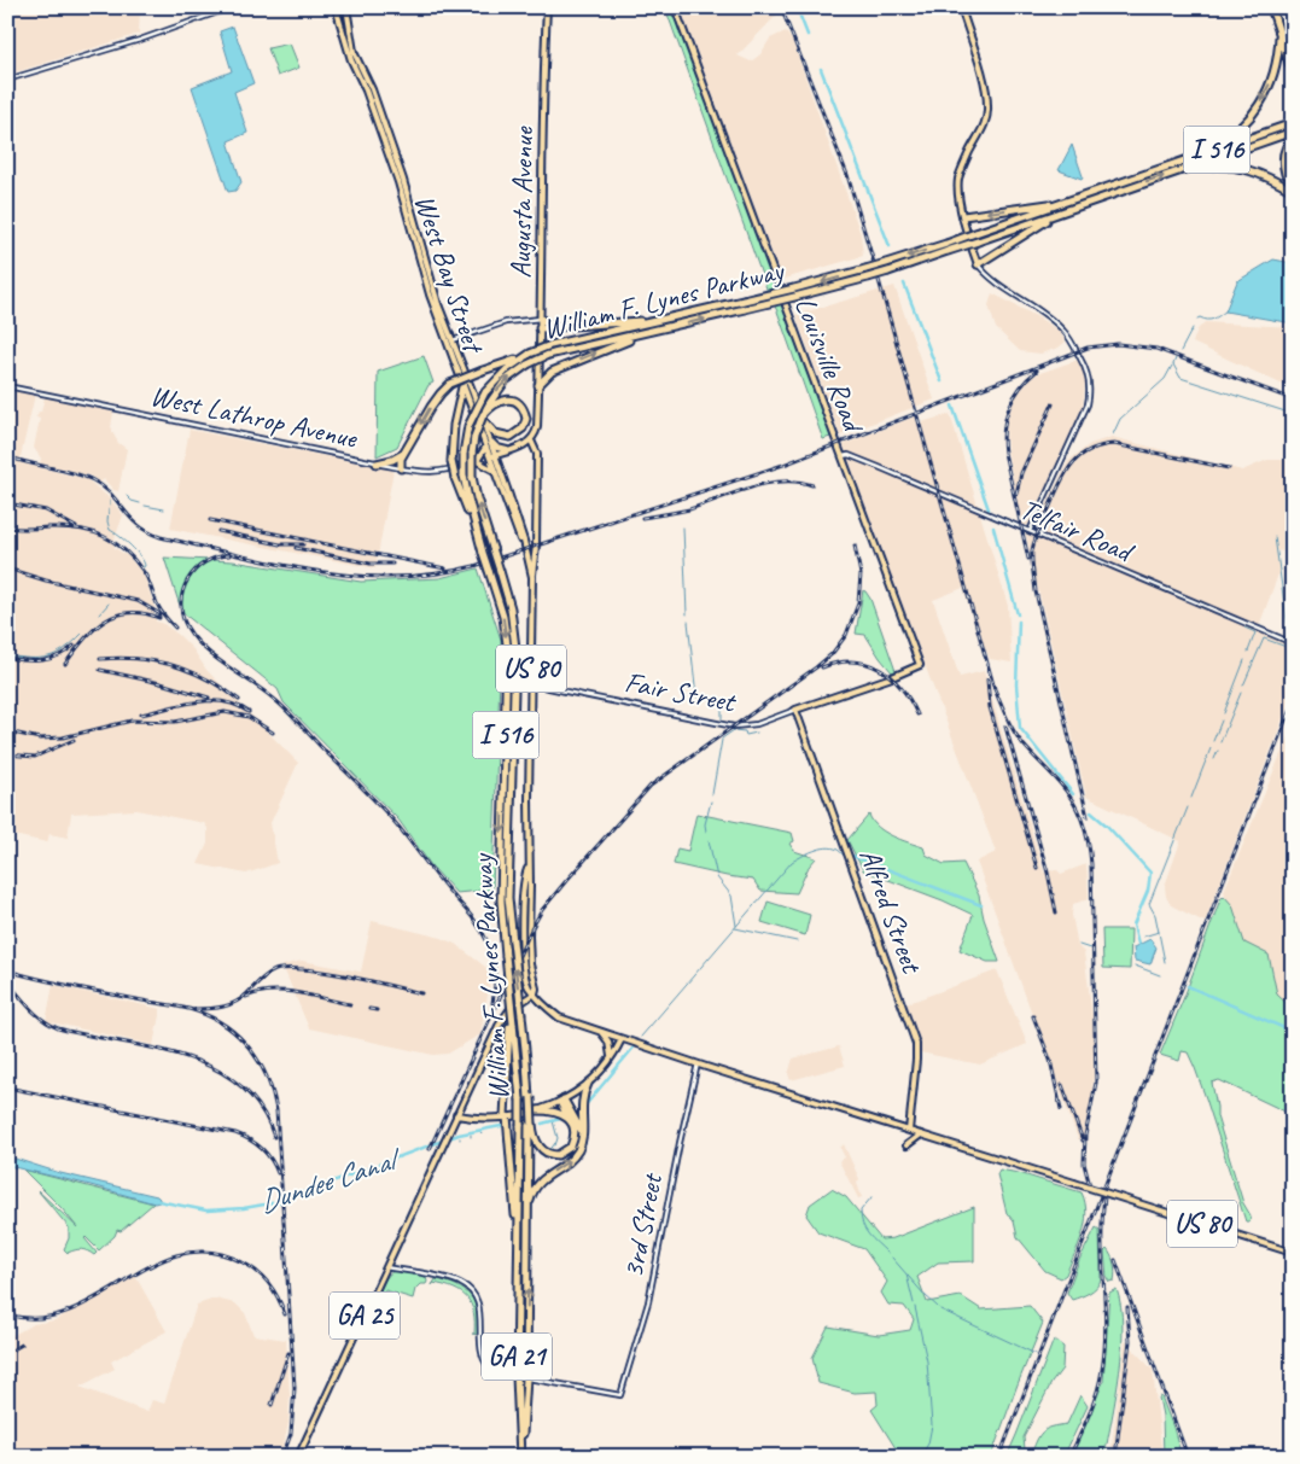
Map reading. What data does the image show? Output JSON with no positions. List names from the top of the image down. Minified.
{"streets":{"highway":["I 516","William F. Lynes Parkway","GA 21"],"main road":["Augusta Avenue","West Bay Street","Louisville Road","US 80","Fair Street","Alfred Street","GA 25"],"street":["West Lathrop Avenue","Telfair Road","3rd Street"]},"crossings":[["Augusta Avenue","West Bay Street"],["West Bay Street","William F. Lynes Parkway"],["West Bay Street","West Lathrop Avenue"],["West Bay Street","US 80"],["West Bay Street","Fair Street"],["William F. Lynes Parkway","GA 21"],["Louisville Road","Telfair Road"],["Louisville Road","Fair Street"],["US 80","Alfred Street"],["US 80","3rd Street"],["Fair Street","Alfred Street"],["3rd Street","GA 21"]],"water":["Dundee Canal"]}
